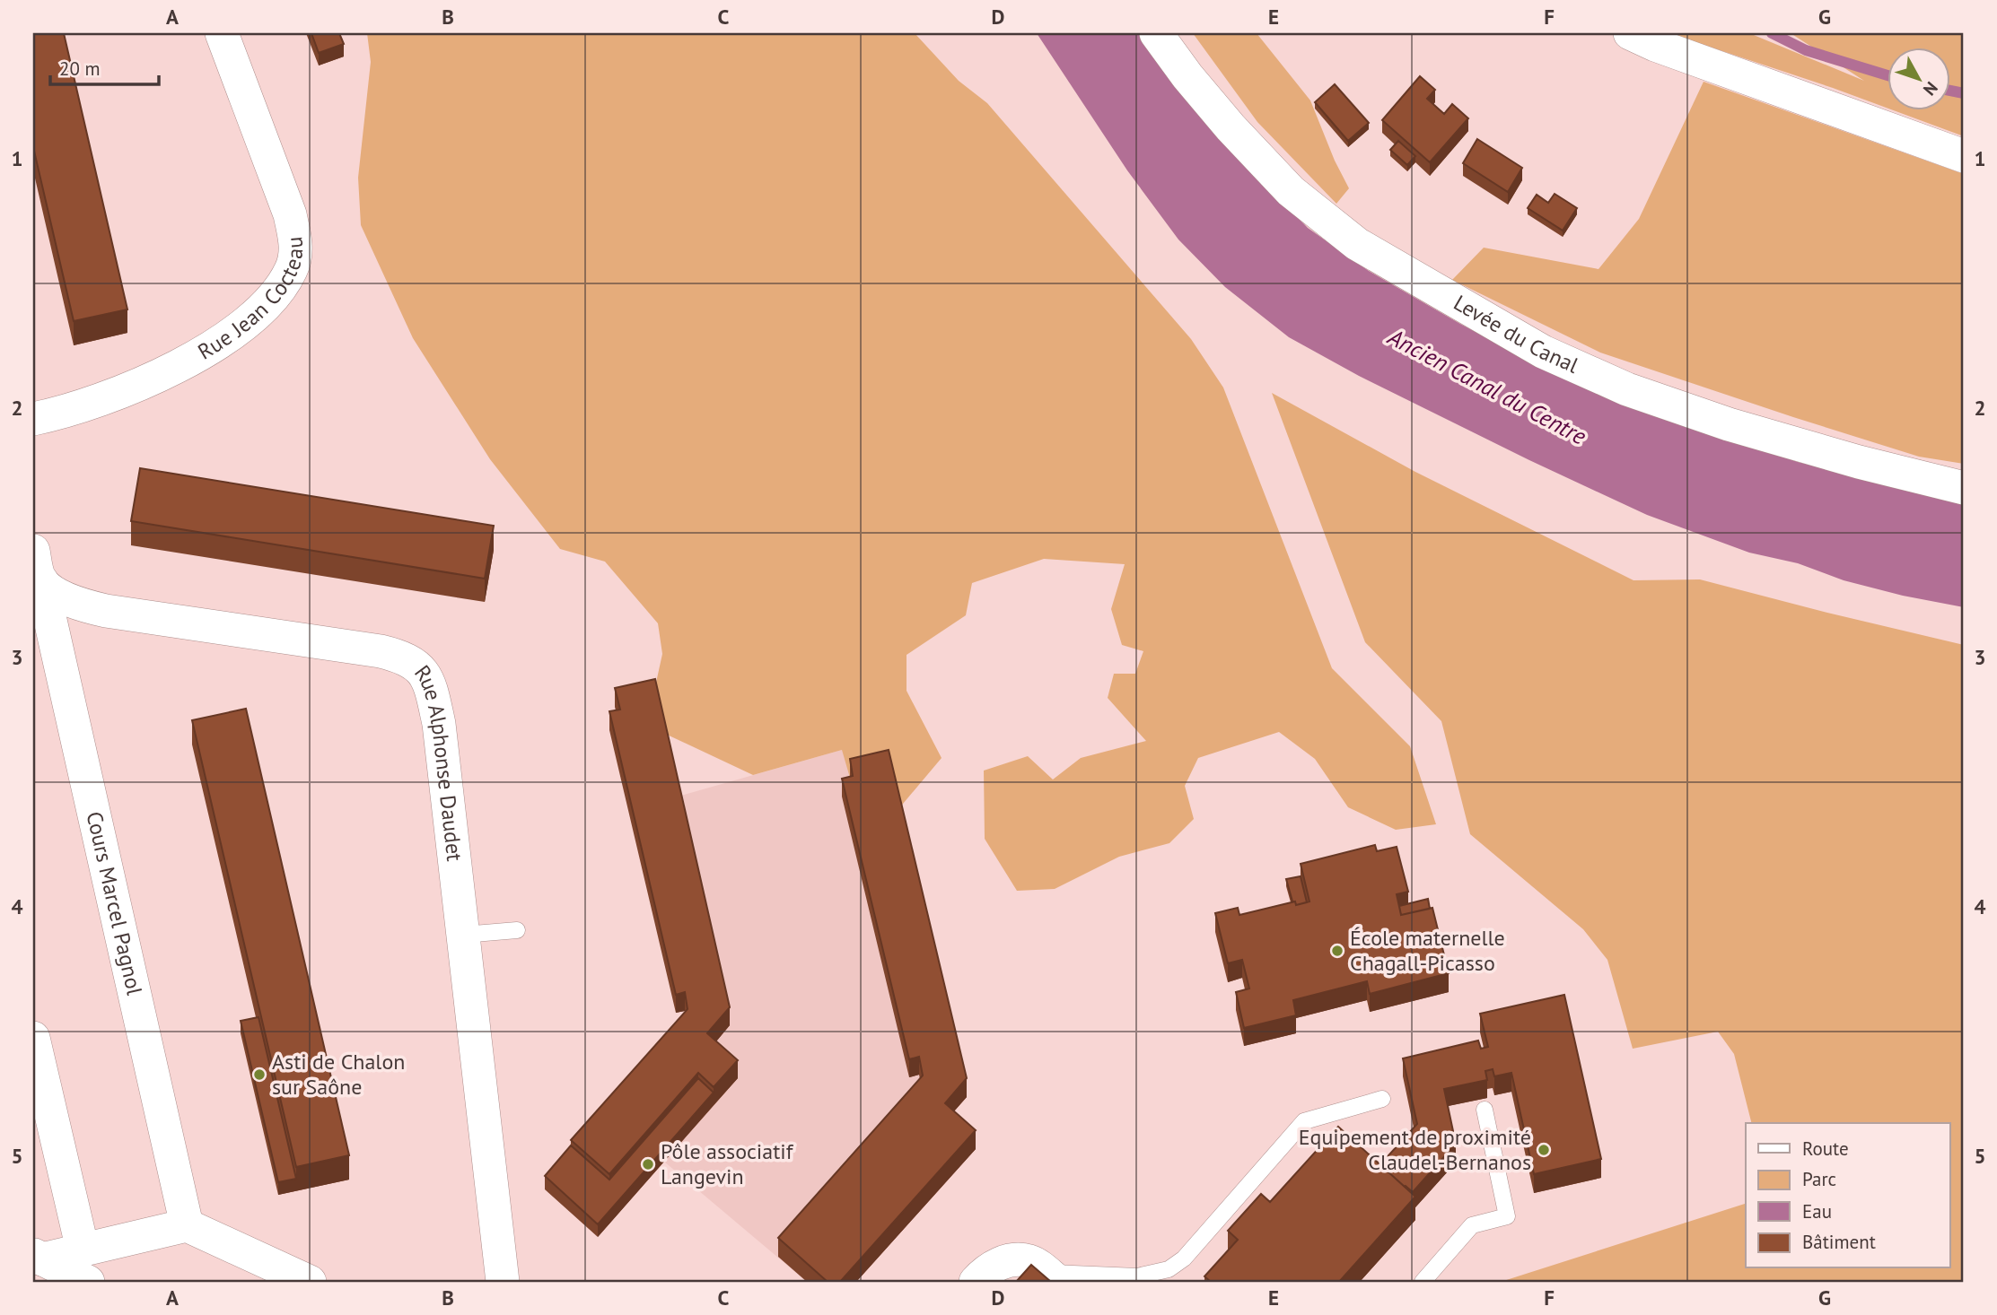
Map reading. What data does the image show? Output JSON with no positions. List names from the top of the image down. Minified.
{"streets":{"street":["Rue Jean Cocteau","Levée du Canal","Rue Alphonse Daudet","Cours Marcel Pagnol"]},"crossings":[["Rue Alphonse Daudet","Cours Marcel Pagnol"]],"water":["Ancien Canal du Centre"],"places":["École maternelle Chagall-Picasso","Asti de Chalon sur Saône","Equipement de proximité Claudel-Bernanos","Pôle associatif Langevin"],"legend":["Route","Parc","Eau","Bâtiment"],"scale_bar":"20 m","north":"bottom right","grid":{"columns":["A","B","C","D","E","F","G"],"rows":["1","2","3","4","5"]}}
